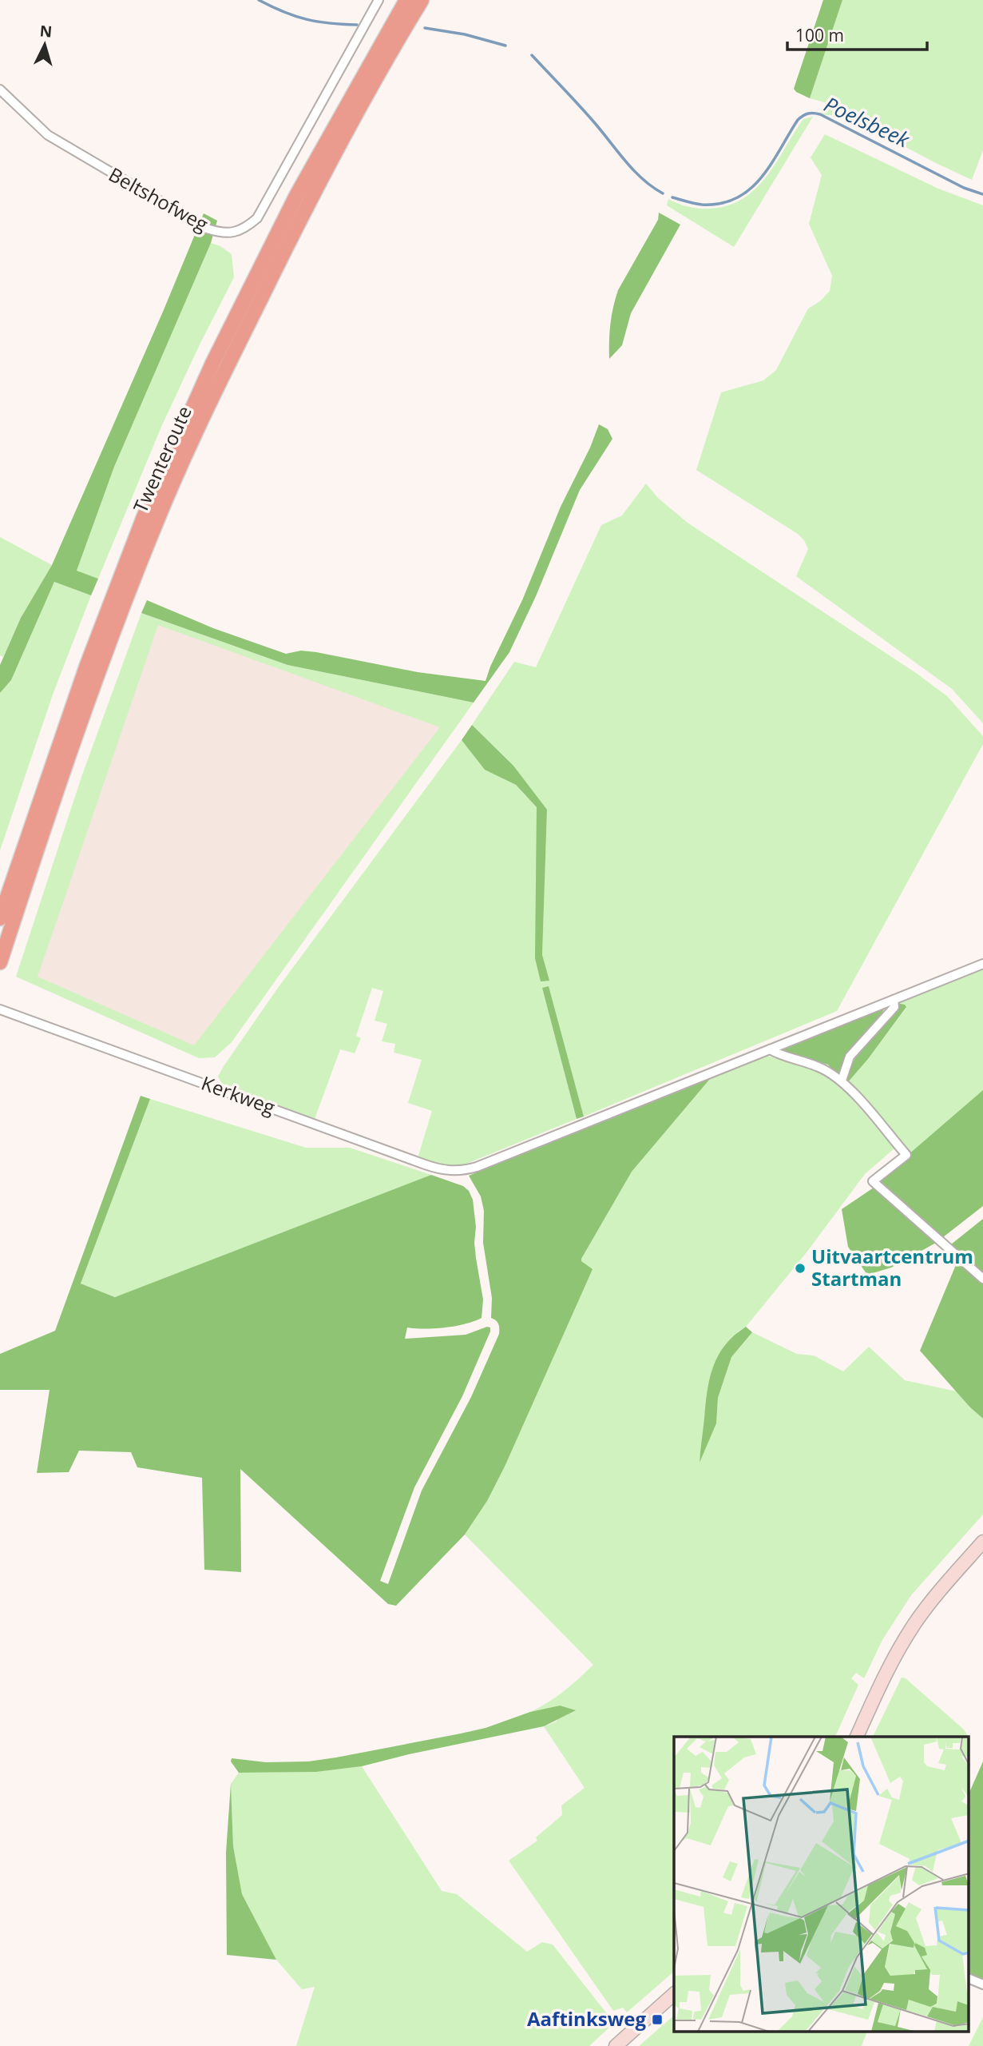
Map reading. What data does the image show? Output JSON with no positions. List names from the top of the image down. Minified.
{"streets":{"highway":["Twenteroute"],"street":["Beltshofweg","Kerkweg"]},"water":["Poelsbeek"],"places":{"other":["Uitvaartcentrum Startman"],"transit":["Aaftinksweg"]},"scale_bar":"100 m","north":"top"}
